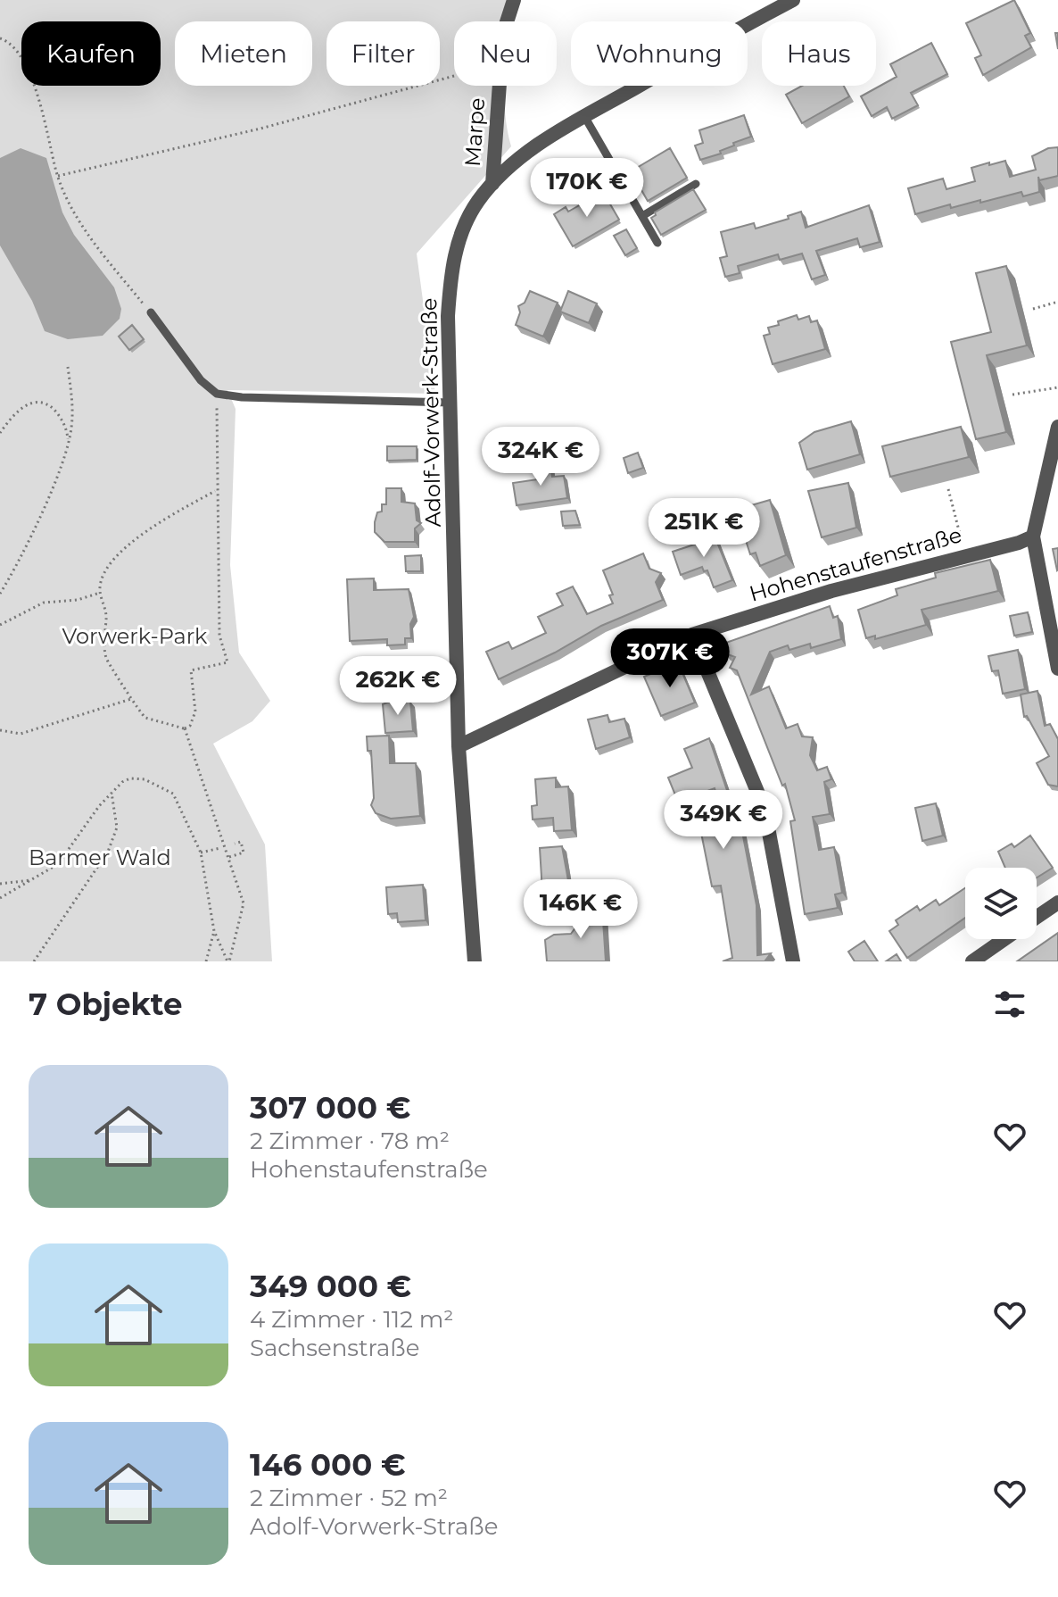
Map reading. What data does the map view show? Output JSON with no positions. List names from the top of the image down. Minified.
{"streets":{"street":["Marpe","Adolf-Vorwerk-Straße","Hohenstaufenstraße"]},"crossings":[["Marpe","Adolf-Vorwerk-Straße"],["Adolf-Vorwerk-Straße","Hohenstaufenstraße"]],"parks":["Vorwerk-Park","Barmer Wald"],"page":{"chip":["Kaufen","Mieten","Filter","Neu","Wohnung","Haus"],"price":["170K €","324K €","251K €","307K €","262K €","349K €","146K €"],"heading":"7 Objekte","list":[{"name":"307 000 €","note":"2 Zimmer · 78 m² · Hohenstaufenstraße"},{"name":"349 000 €","note":"4 Zimmer · 112 m² · Sachsenstraße"},{"name":"146 000 €","note":"2 Zimmer · 52 m² · Adolf-Vorwerk-Straße"}]}}
